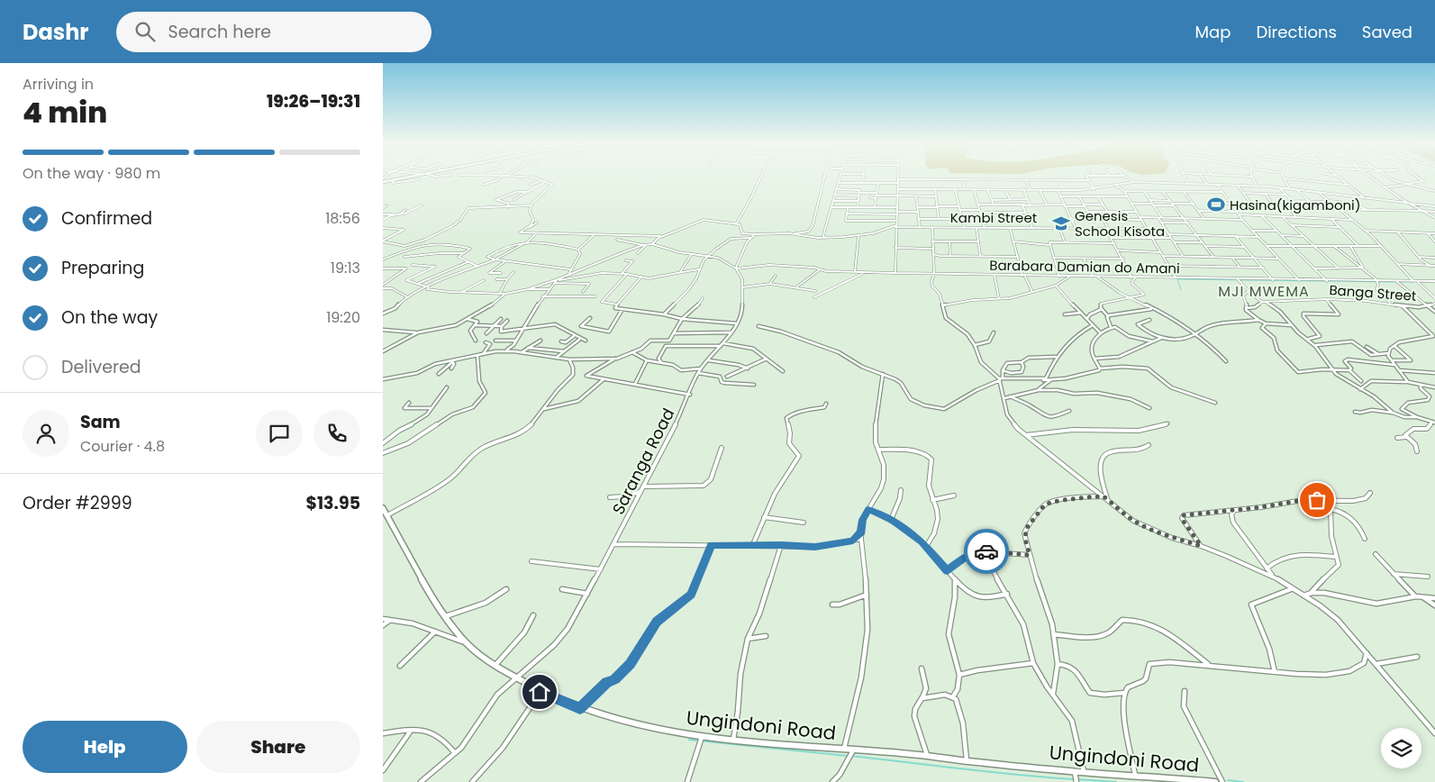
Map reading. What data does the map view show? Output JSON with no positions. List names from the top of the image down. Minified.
{"streets":{"main road":["Ungindoni Road"],"street":["Kambi Street","Barabara Damian do Amani","Banga Street","Saranga Road"]},"crossings":[["Barabara Damian do Amani","Saranga Road"],["Saranga Road","Ungindoni Road"]],"districts":["MJI MWEMA"],"places":{"sports":["Hasina(kigamboni)"],"school or university":["Genesis School Kisota"]},"page":{"header":"Dashr","search":"Search here","nav":["Map","Directions","Saved"],"heading":["4 min","Arriving in","19:26–19:31"],"panel":["Sam","Courier · 4.8","Order #2999","$13.95"],"bar":"On the way · 980 m","list":[["Confirmed","18:56"],["Preparing","19:13"],["On the way","19:20"],"Delivered"],"buttons":["Help","Share"]}}
